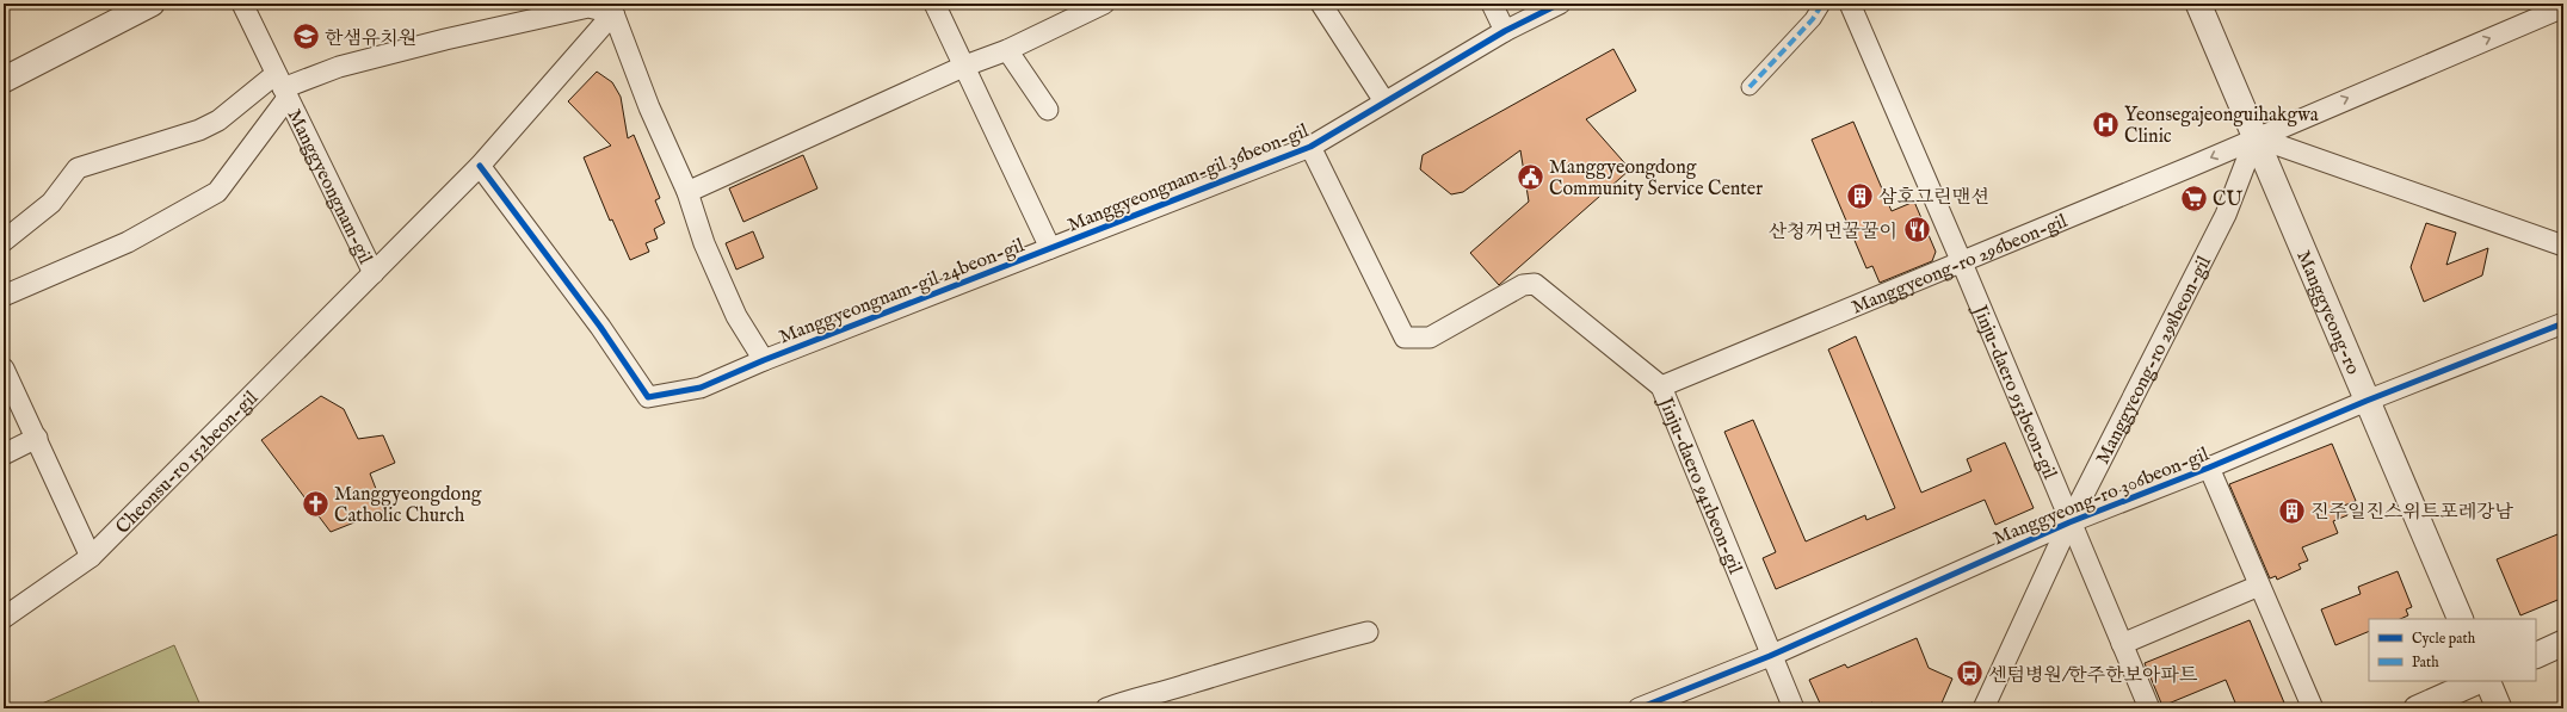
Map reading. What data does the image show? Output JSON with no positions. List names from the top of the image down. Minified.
{"streets":{"street":["Manggyeongnam-gil 36beon-gil","Manggyeongnam-gil","Manggyeong-ro 296beon-gil","Manggyeongnam-gil 24beon-gil","Manggyeong-ro","Manggyeong-ro 298beon-gil","Jinju-daero 953beon-gil","Cheonsu-ro 152beon-gil","Jinju-daero 941beon-gil","Manggyeong-ro 306beon-gil"]},"crossings":[["Manggyeongnam-gil 36beon-gil","Manggyeongnam-gil 24beon-gil"],["Manggyeongnam-gil 36beon-gil","Jinju-daero 941beon-gil"],["Manggyeongnam-gil","Manggyeongnam-gil 24beon-gil"],["Manggyeongnam-gil","Cheonsu-ro 152beon-gil"],["Manggyeong-ro 296beon-gil","Manggyeong-ro"],["Manggyeong-ro 296beon-gil","Manggyeong-ro 298beon-gil"],["Manggyeong-ro 296beon-gil","Jinju-daero 953beon-gil"],["Manggyeong-ro 296beon-gil","Jinju-daero 941beon-gil"],["Manggyeong-ro","Manggyeong-ro 298beon-gil"],["Manggyeong-ro","Manggyeong-ro 306beon-gil"],["Manggyeong-ro 298beon-gil","Jinju-daero 953beon-gil"],["Manggyeong-ro 298beon-gil","Manggyeong-ro 306beon-gil"],["Jinju-daero 953beon-gil","Manggyeong-ro 306beon-gil"],["Jinju-daero 941beon-gil","Manggyeong-ro 306beon-gil"]],"places":{"school or university":["한샘유치원"],"hospital":["Yeonsegajeonguihakgwa Clinic"],"public building":["Manggyeongdong Community Service Center"],"building":["삼호그린맨션","진주일진스위트포레강남"],"supermarket":["CU"],"restaurant":["산청꺼먼꿀꿀이"],"church":["Manggyeongdong Catholic Church"],"bus stop":["센텀병원/한주한보아파트"]},"legend":["Cycle path","Path"]}
